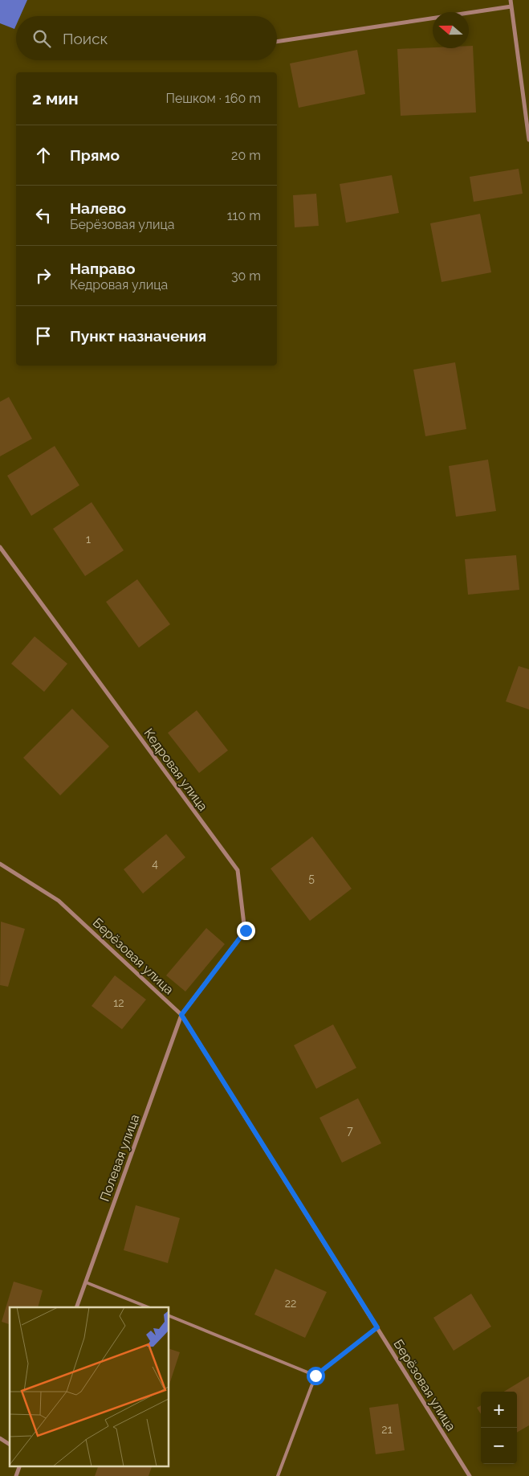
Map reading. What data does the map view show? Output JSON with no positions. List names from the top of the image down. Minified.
{"streets":{"street":["Кедровая улица","Берёзовая улица","Полевая улица"]},"crossings":[["Кедровая улица","Берёзовая улица"],["Кедровая улица","Полевая улица"],["Берёзовая улица","Полевая улица"]],"house_numbers":["1","4","5","12","7","22","21"],"north":"left","page":{"search":"Поиск","heading":["2 мин","Пешком · 160 m"],"list":[["Прямо","20 m"],["Налево","Берёзовая улица","110 m"],["Направо","Кедровая улица","30 m"],"Пункт назначения"],"map_buttons":["+","−"]}}
